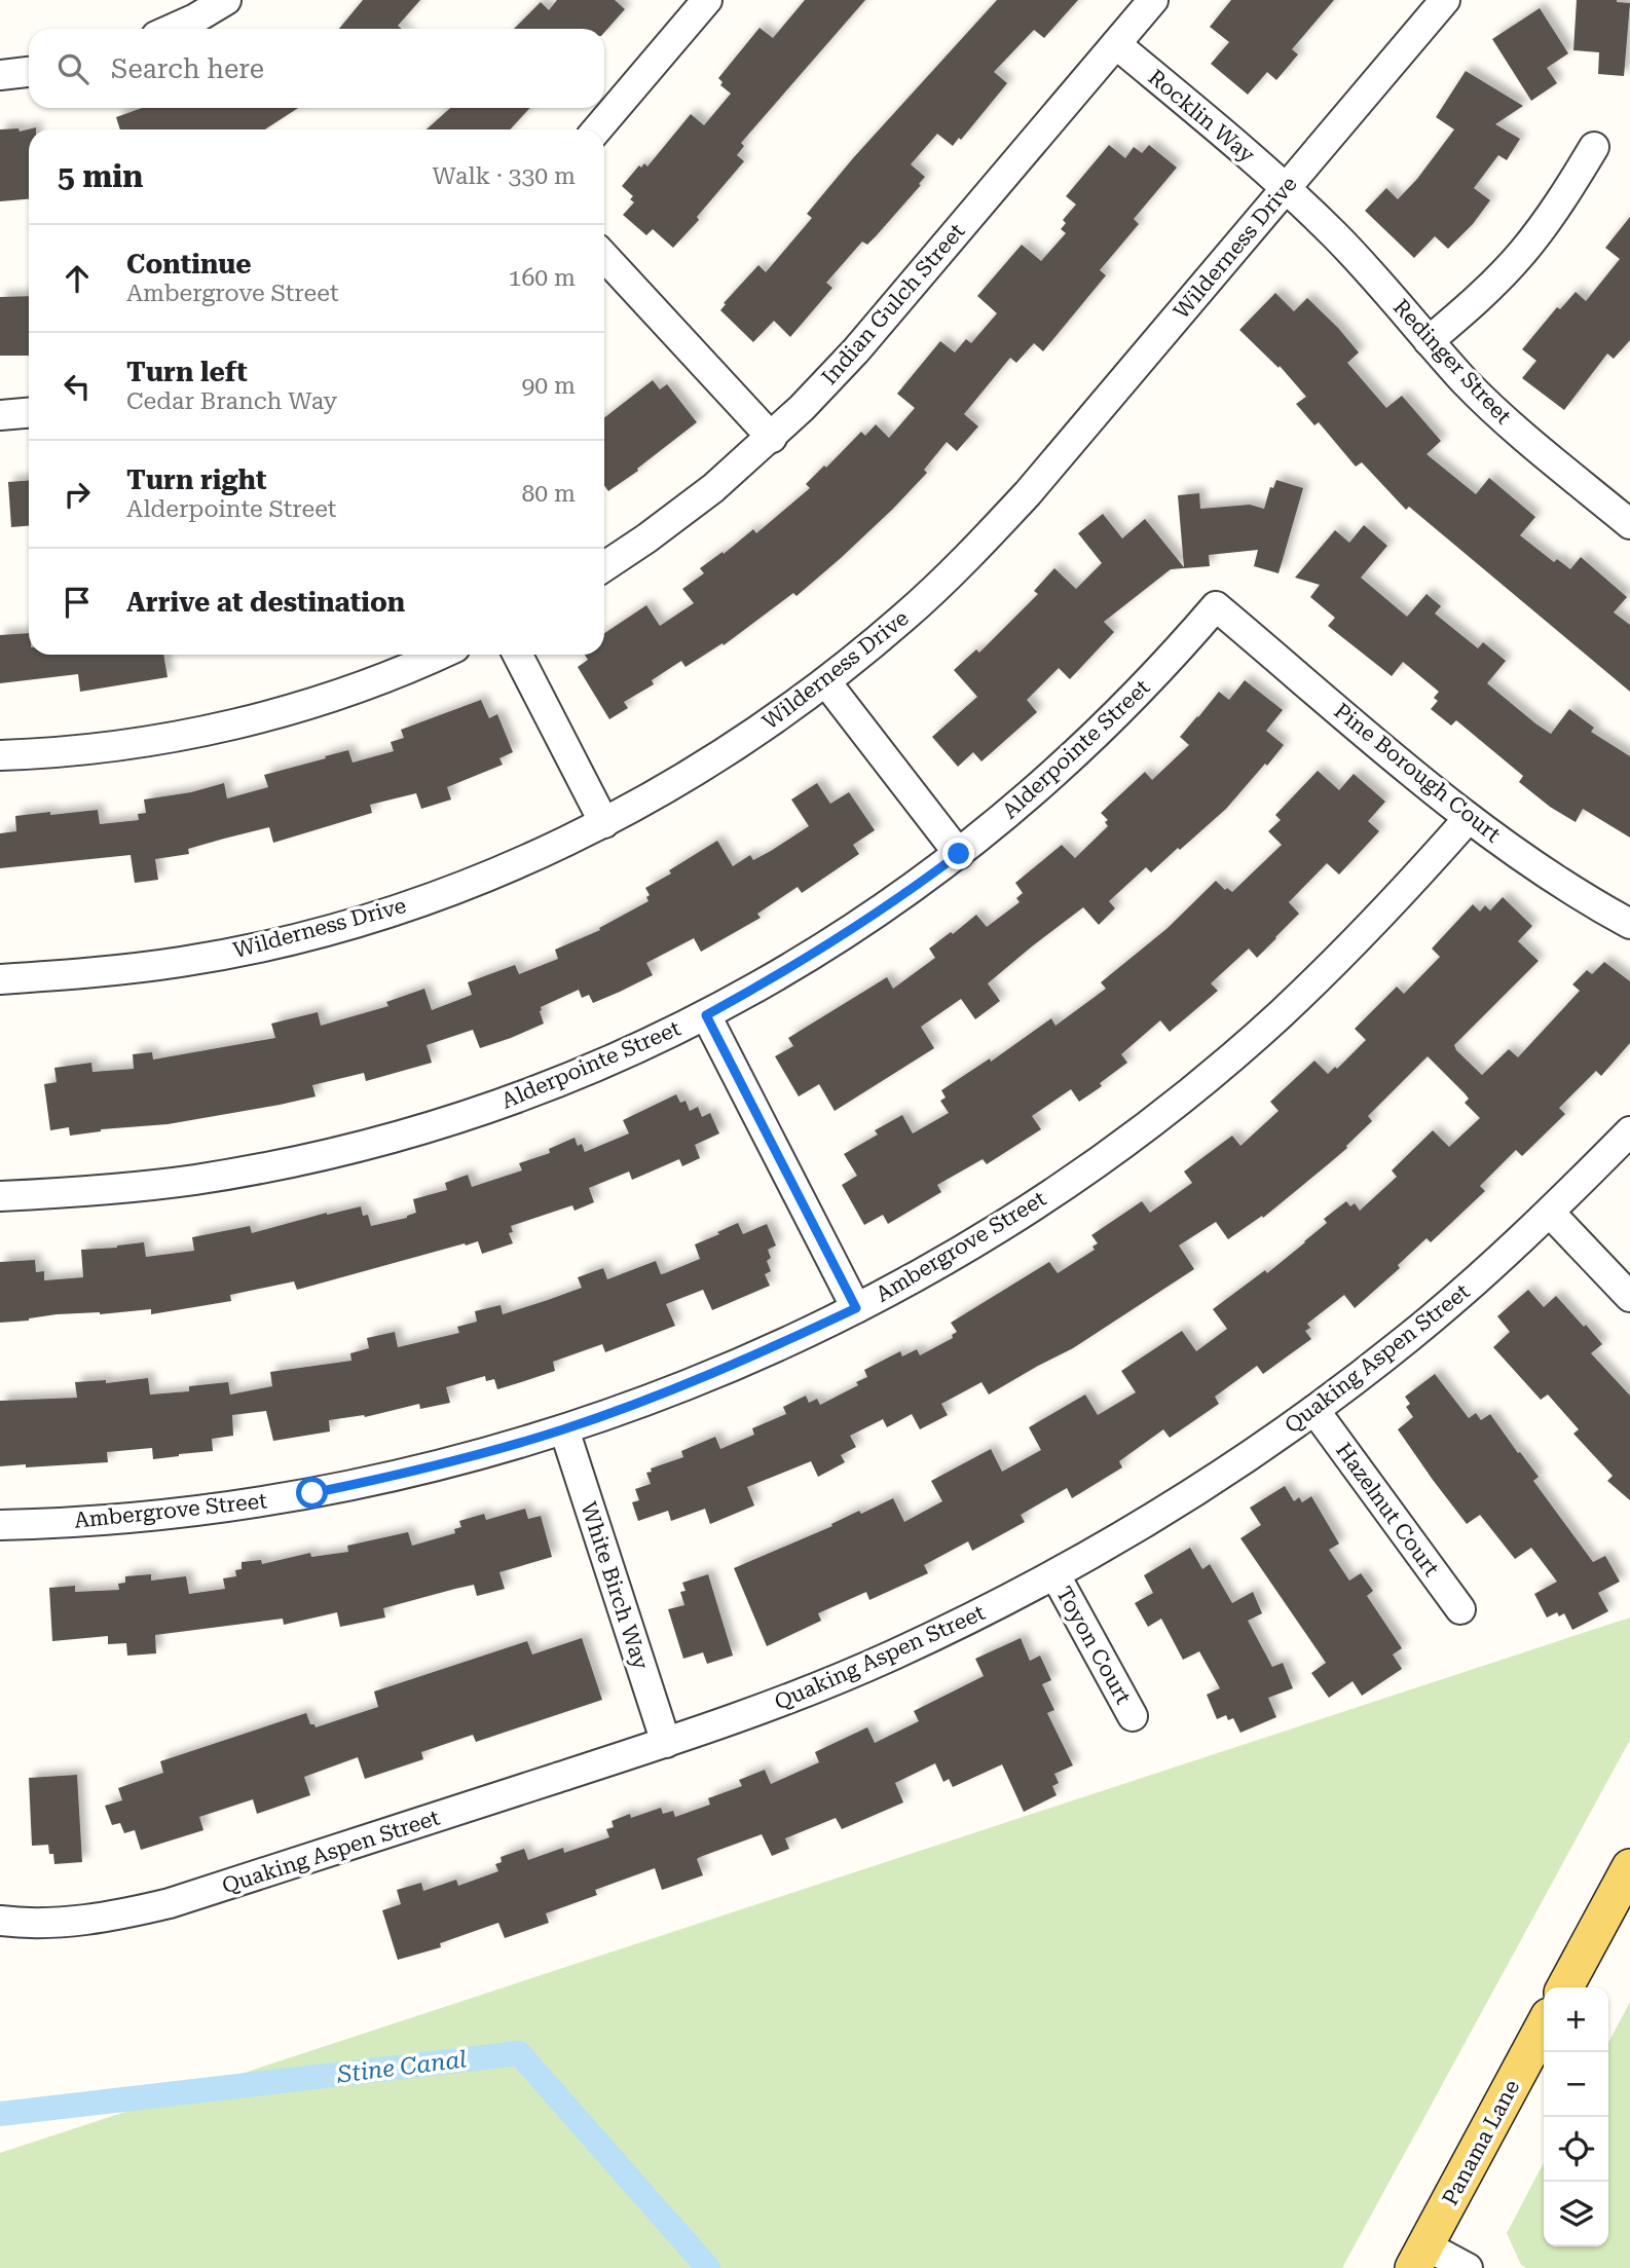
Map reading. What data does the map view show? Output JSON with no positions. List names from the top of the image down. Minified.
{"streets":{"main road":["Panama Lane"],"street":["Rocklin Way","Wilderness Drive","Indian Gulch Street","Redinger Street","Alderpointe Street","Pine Borough Court","Ambergrove Street","Quaking Aspen Street","Hazelnut Court","White Birch Way","Toyon Court"]},"crossings":[["Rocklin Way","Wilderness Drive"],["Rocklin Way","Indian Gulch Street"],["Rocklin Way","Redinger Street"],["Wilderness Drive","Redinger Street"],["Alderpointe Street","Pine Borough Court"],["Pine Borough Court","Ambergrove Street"],["Ambergrove Street","White Birch Way"],["Quaking Aspen Street","Hazelnut Court"],["Quaking Aspen Street","White Birch Way"],["Quaking Aspen Street","Toyon Court"]],"water":["Stine Canal"],"page":{"search":"Search here","heading":["5 min","Walk · 330 m"],"list":[["Continue","Ambergrove Street","160 m"],["Turn left","Cedar Branch Way","90 m"],["Turn right","Alderpointe Street","80 m"],"Arrive at destination"],"map_buttons":["+","−"]}}
